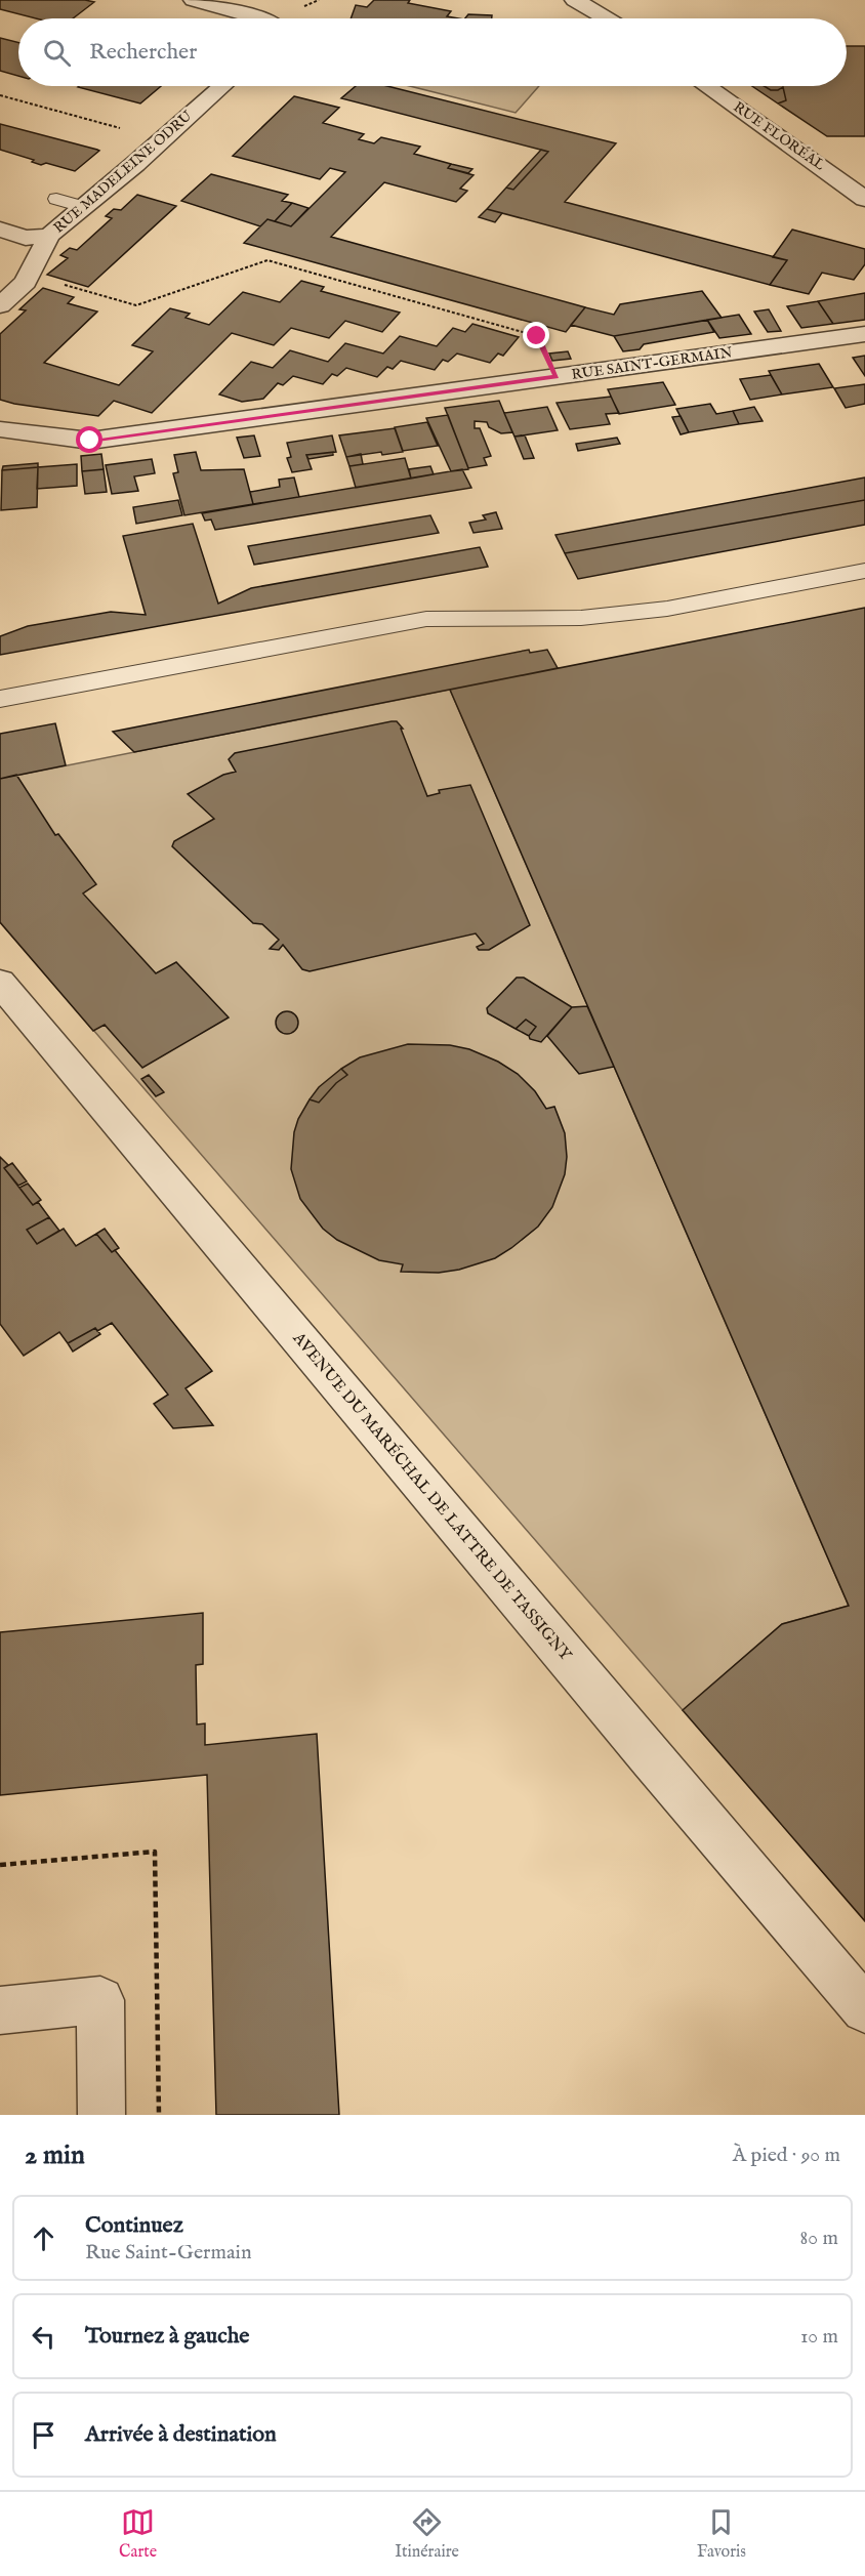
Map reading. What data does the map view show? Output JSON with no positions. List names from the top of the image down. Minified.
{"streets":{"street":["RUE FLORÉAL","RUE MADELEINE ODRU","RUE SAINT-GERMAIN","AVENUE DU MARÉCHAL DE LATTRE DE TASSIGNY"]},"page":{"search":"Rechercher","heading":["2 min","À pied · 90 m"],"list":[["Continuez","Rue Saint-Germain","80 m"],["Tournez à gauche","10 m"],"Arrivée à destination"],"nav":["Carte","Itinéraire","Favoris"]}}
